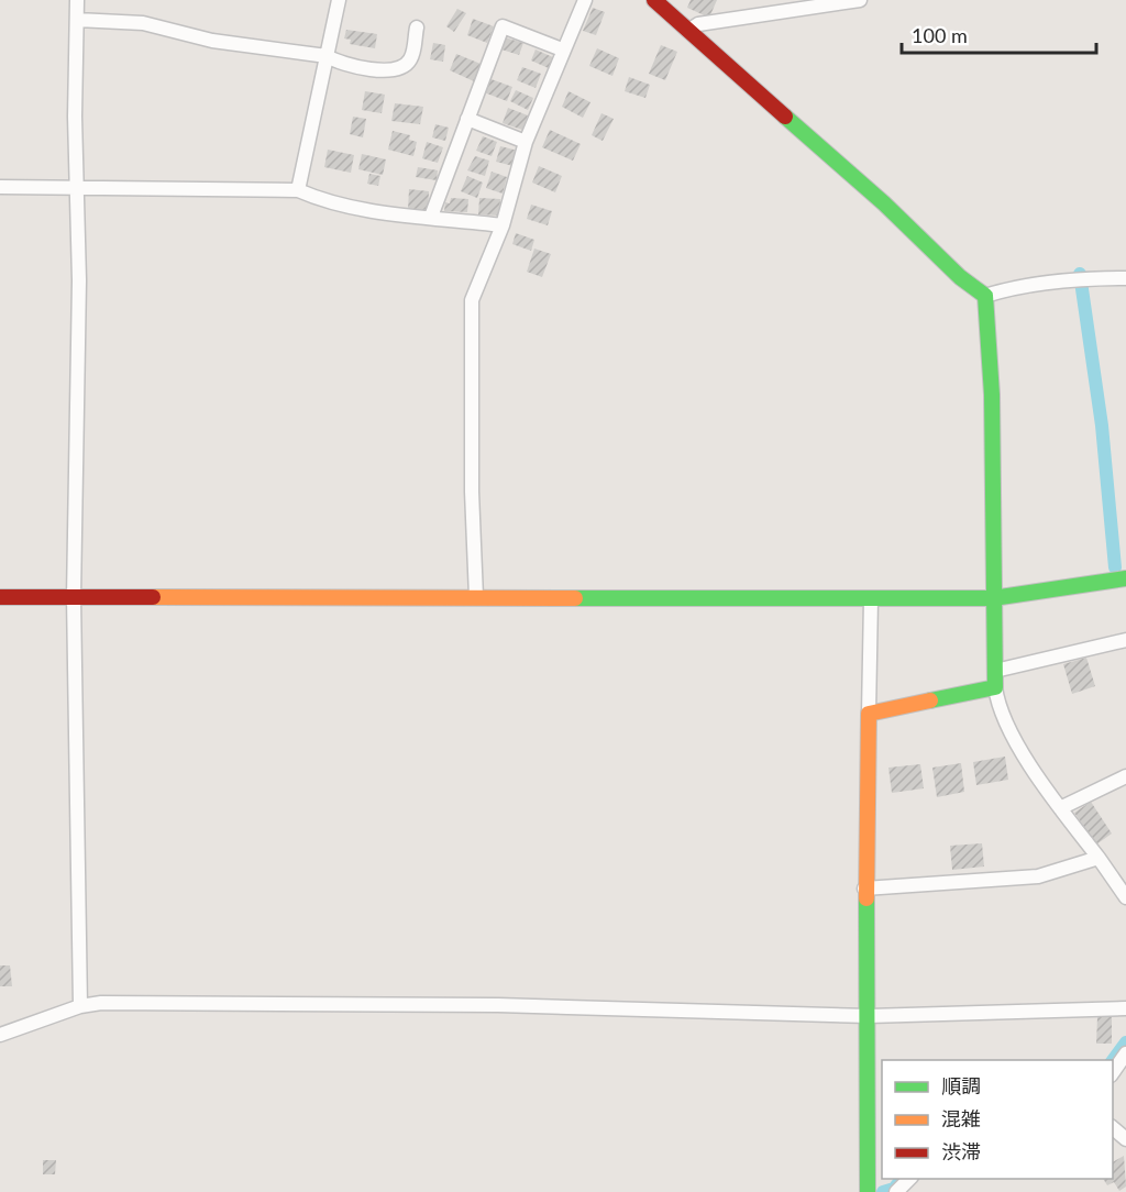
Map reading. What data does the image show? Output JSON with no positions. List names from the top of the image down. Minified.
{"legend":["順調","混雑","渋滞"],"scale_bar":"100 m"}
